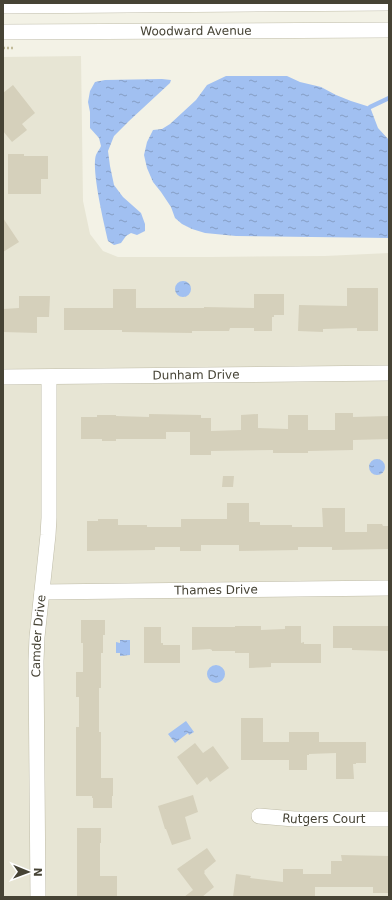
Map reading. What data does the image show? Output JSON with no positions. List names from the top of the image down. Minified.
{"streets":{"street":["Woodward Avenue","Dunham Drive","Thames Drive","Camder Drive","Rutgers Court"]},"crossings":[["Dunham Drive","Camder Drive"],["Thames Drive","Camder Drive"]],"north":"right"}
